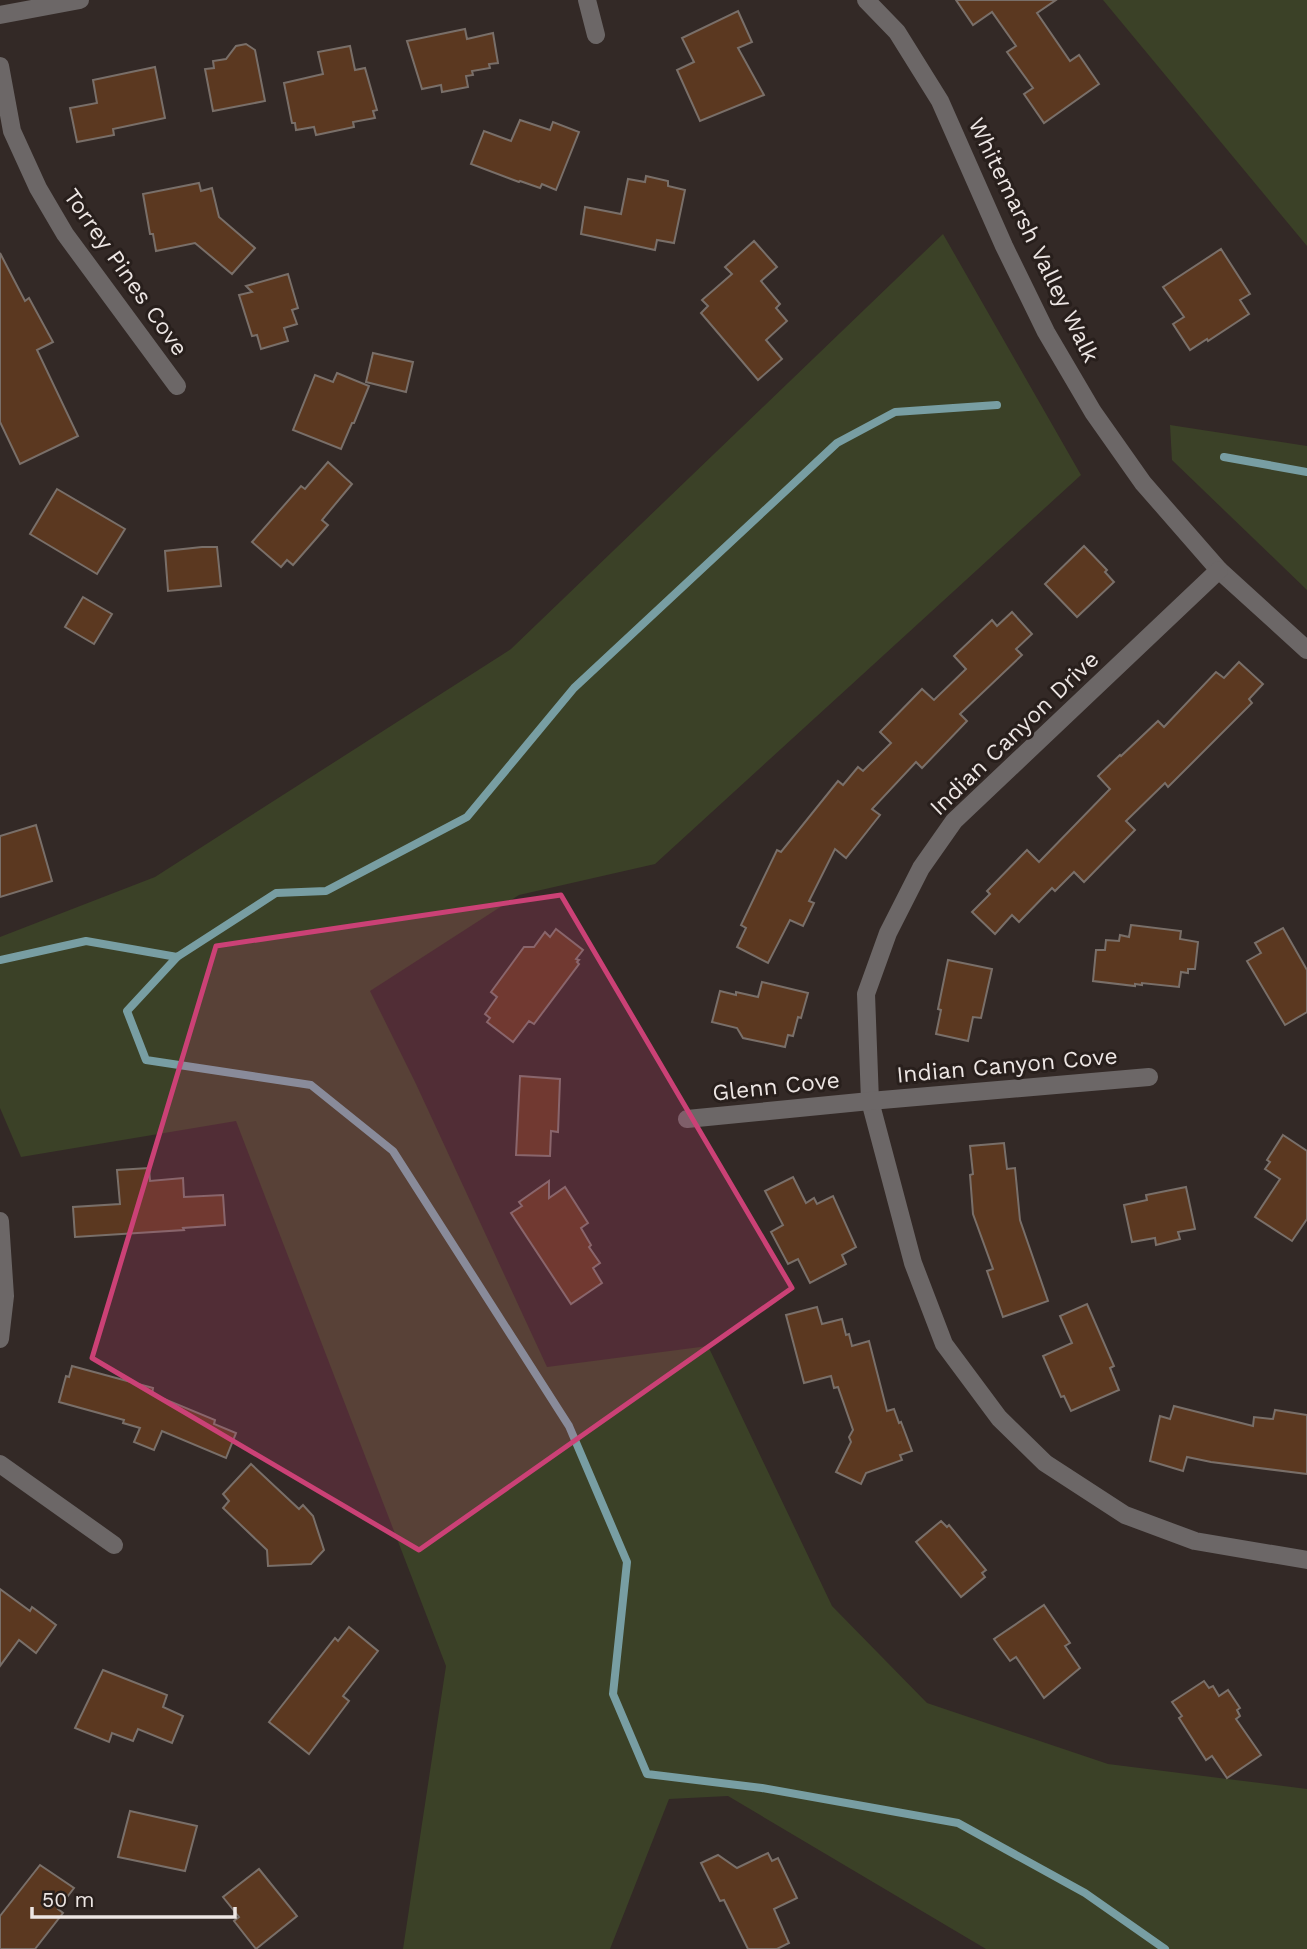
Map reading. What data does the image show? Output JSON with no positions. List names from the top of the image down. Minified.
{"streets":{"street":["Whitemarsh Valley Walk","Torrey Pines Cove","Indian Canyon Drive","Indian Canyon Cove","Glenn Cove"]},"crossings":[["Whitemarsh Valley Walk","Indian Canyon Drive"],["Indian Canyon Drive","Indian Canyon Cove"],["Indian Canyon Drive","Glenn Cove"],["Indian Canyon Cove","Glenn Cove"]],"scale_bar":"50 m"}
